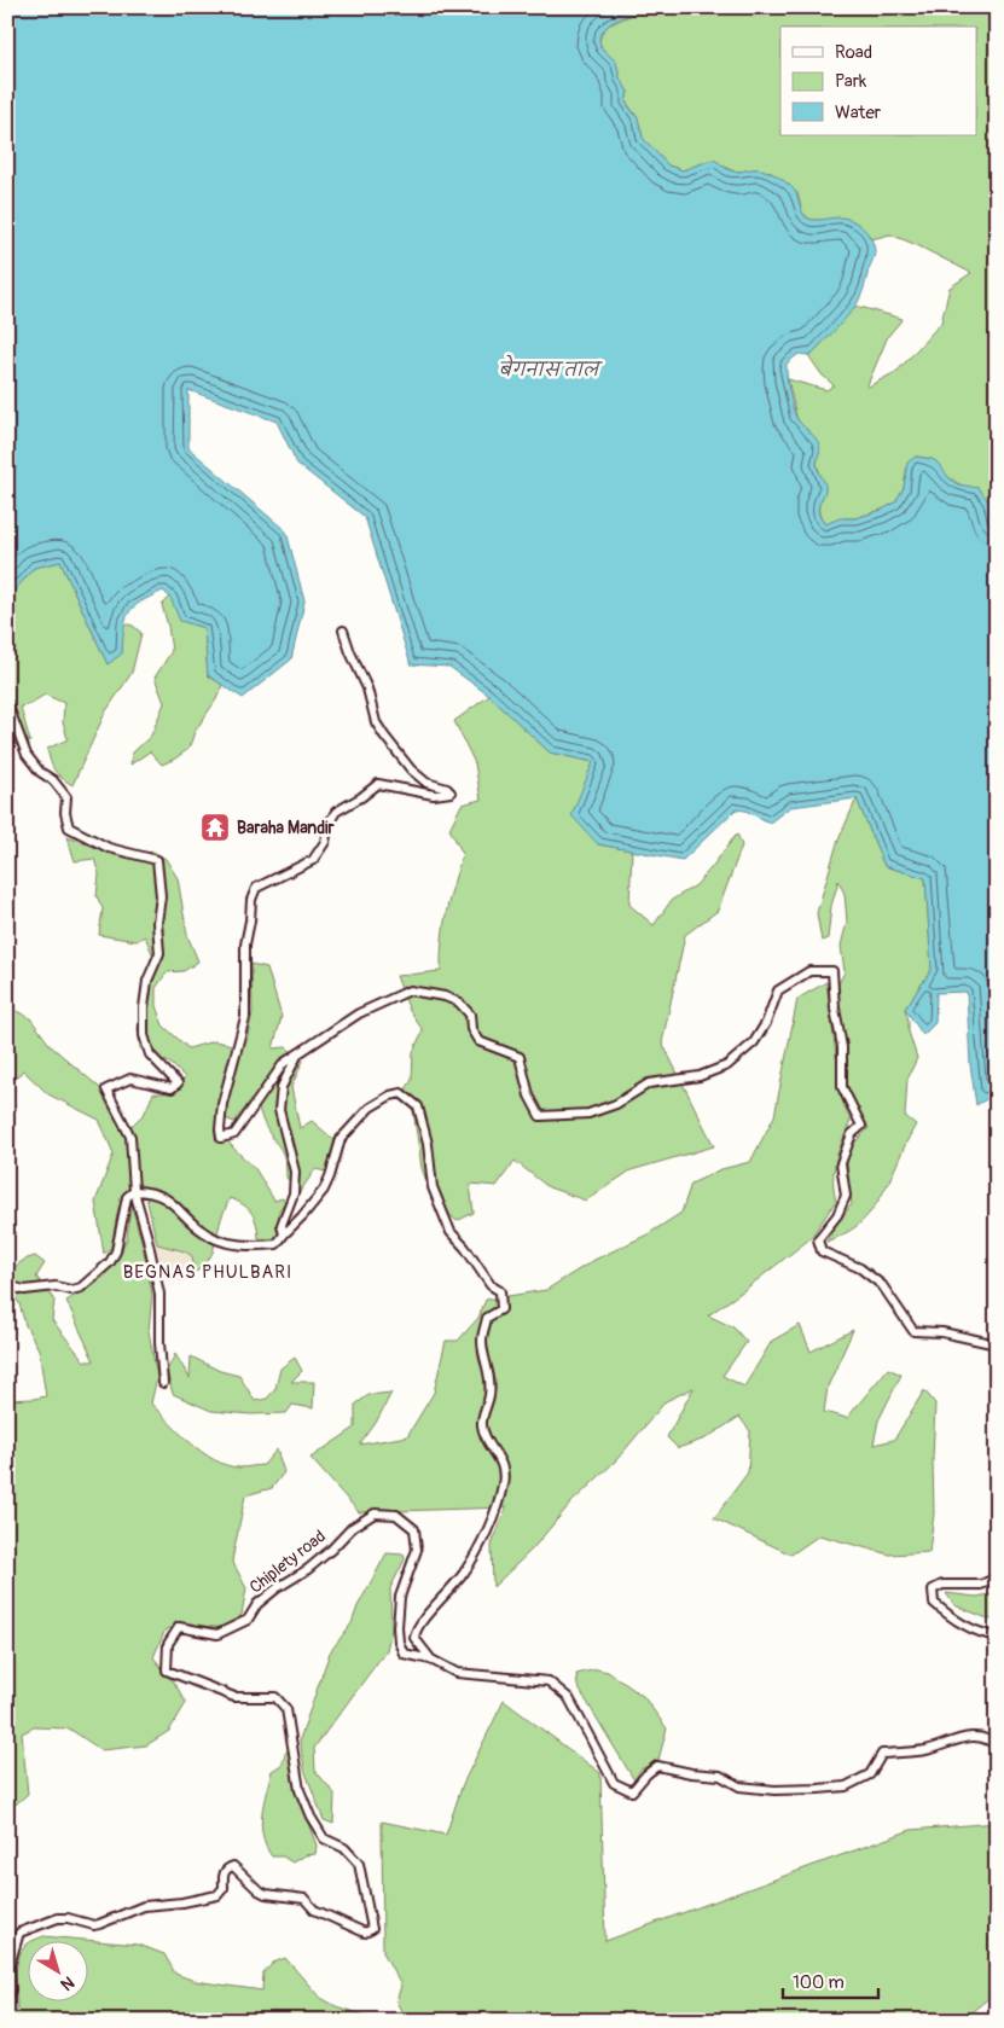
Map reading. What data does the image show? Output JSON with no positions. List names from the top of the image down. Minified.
{"streets":{"street":["Chiplety road"]},"districts":["BEGNAS PHULBARI"],"water":["बेगनास ताल"],"places":{"temple":["Baraha Mandir"]},"legend":["Road","Park","Water"],"scale_bar":"100 m","north":"bottom right"}
